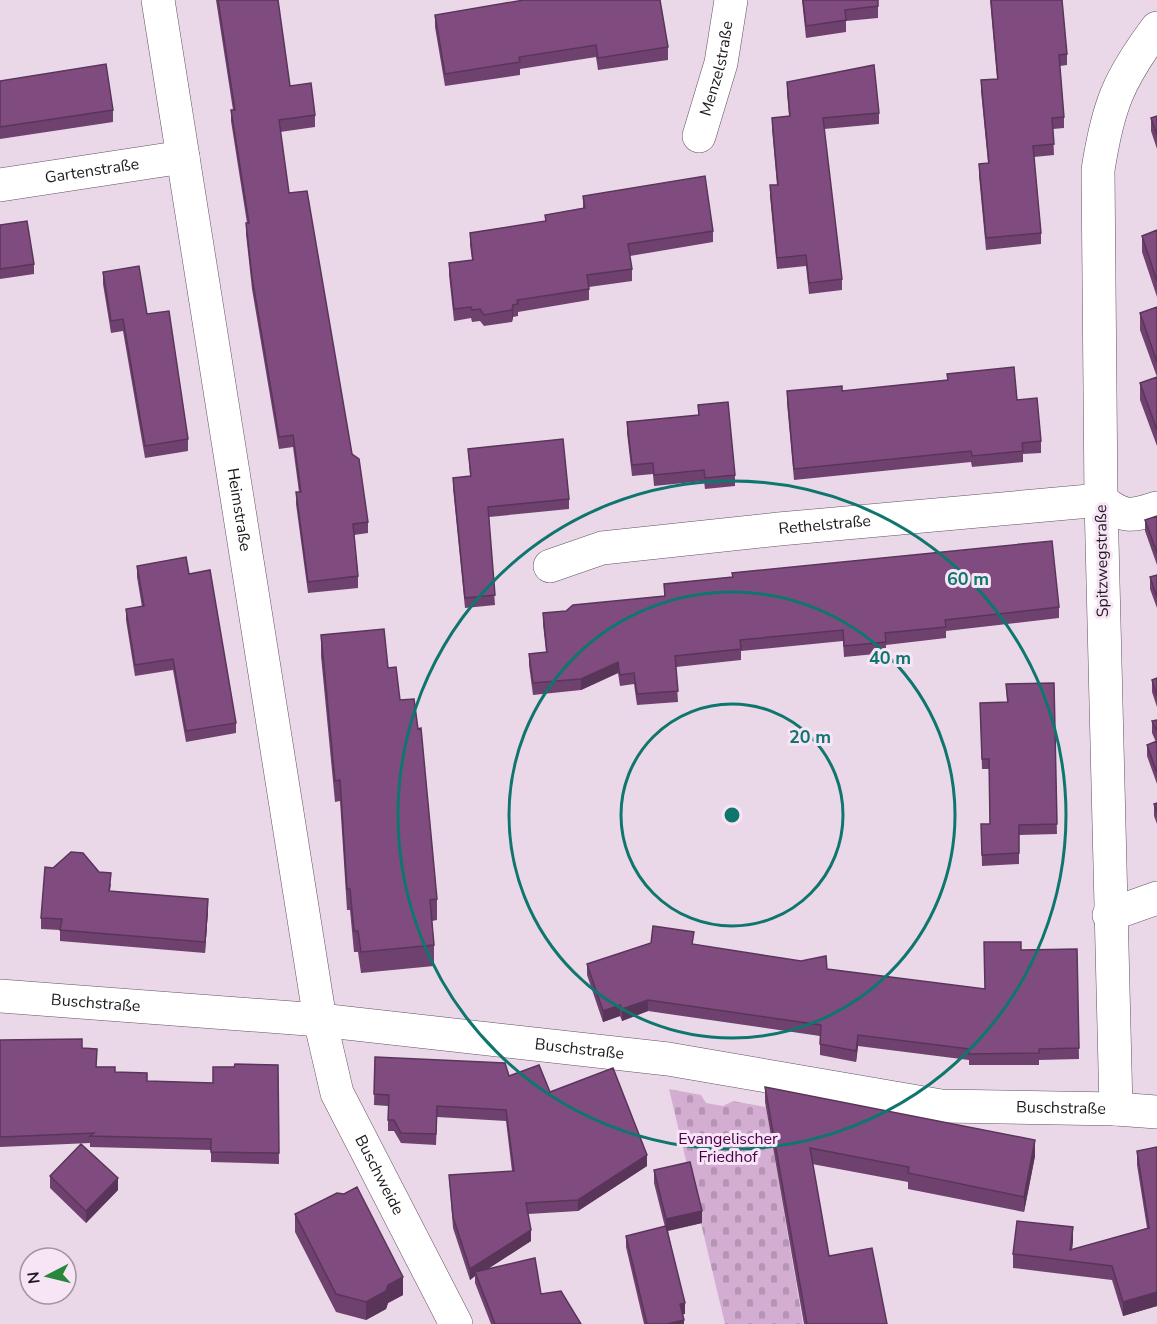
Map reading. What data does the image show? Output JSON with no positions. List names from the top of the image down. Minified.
{"streets":{"street":["Menzelstraße","Gartenstraße","Heimstraße","Rethelstraße","Spitzwegstraße","Buschstraße","Buschweide"]},"crossings":[["Gartenstraße","Heimstraße"],["Heimstraße","Buschstraße"],["Heimstraße","Buschweide"],["Rethelstraße","Spitzwegstraße"],["Spitzwegstraße","Buschstraße"],["Buschstraße","Buschweide"]],"parks":["Evangelischer Friedhof"],"north":"left","rings":["60 m","40 m","20 m"]}
